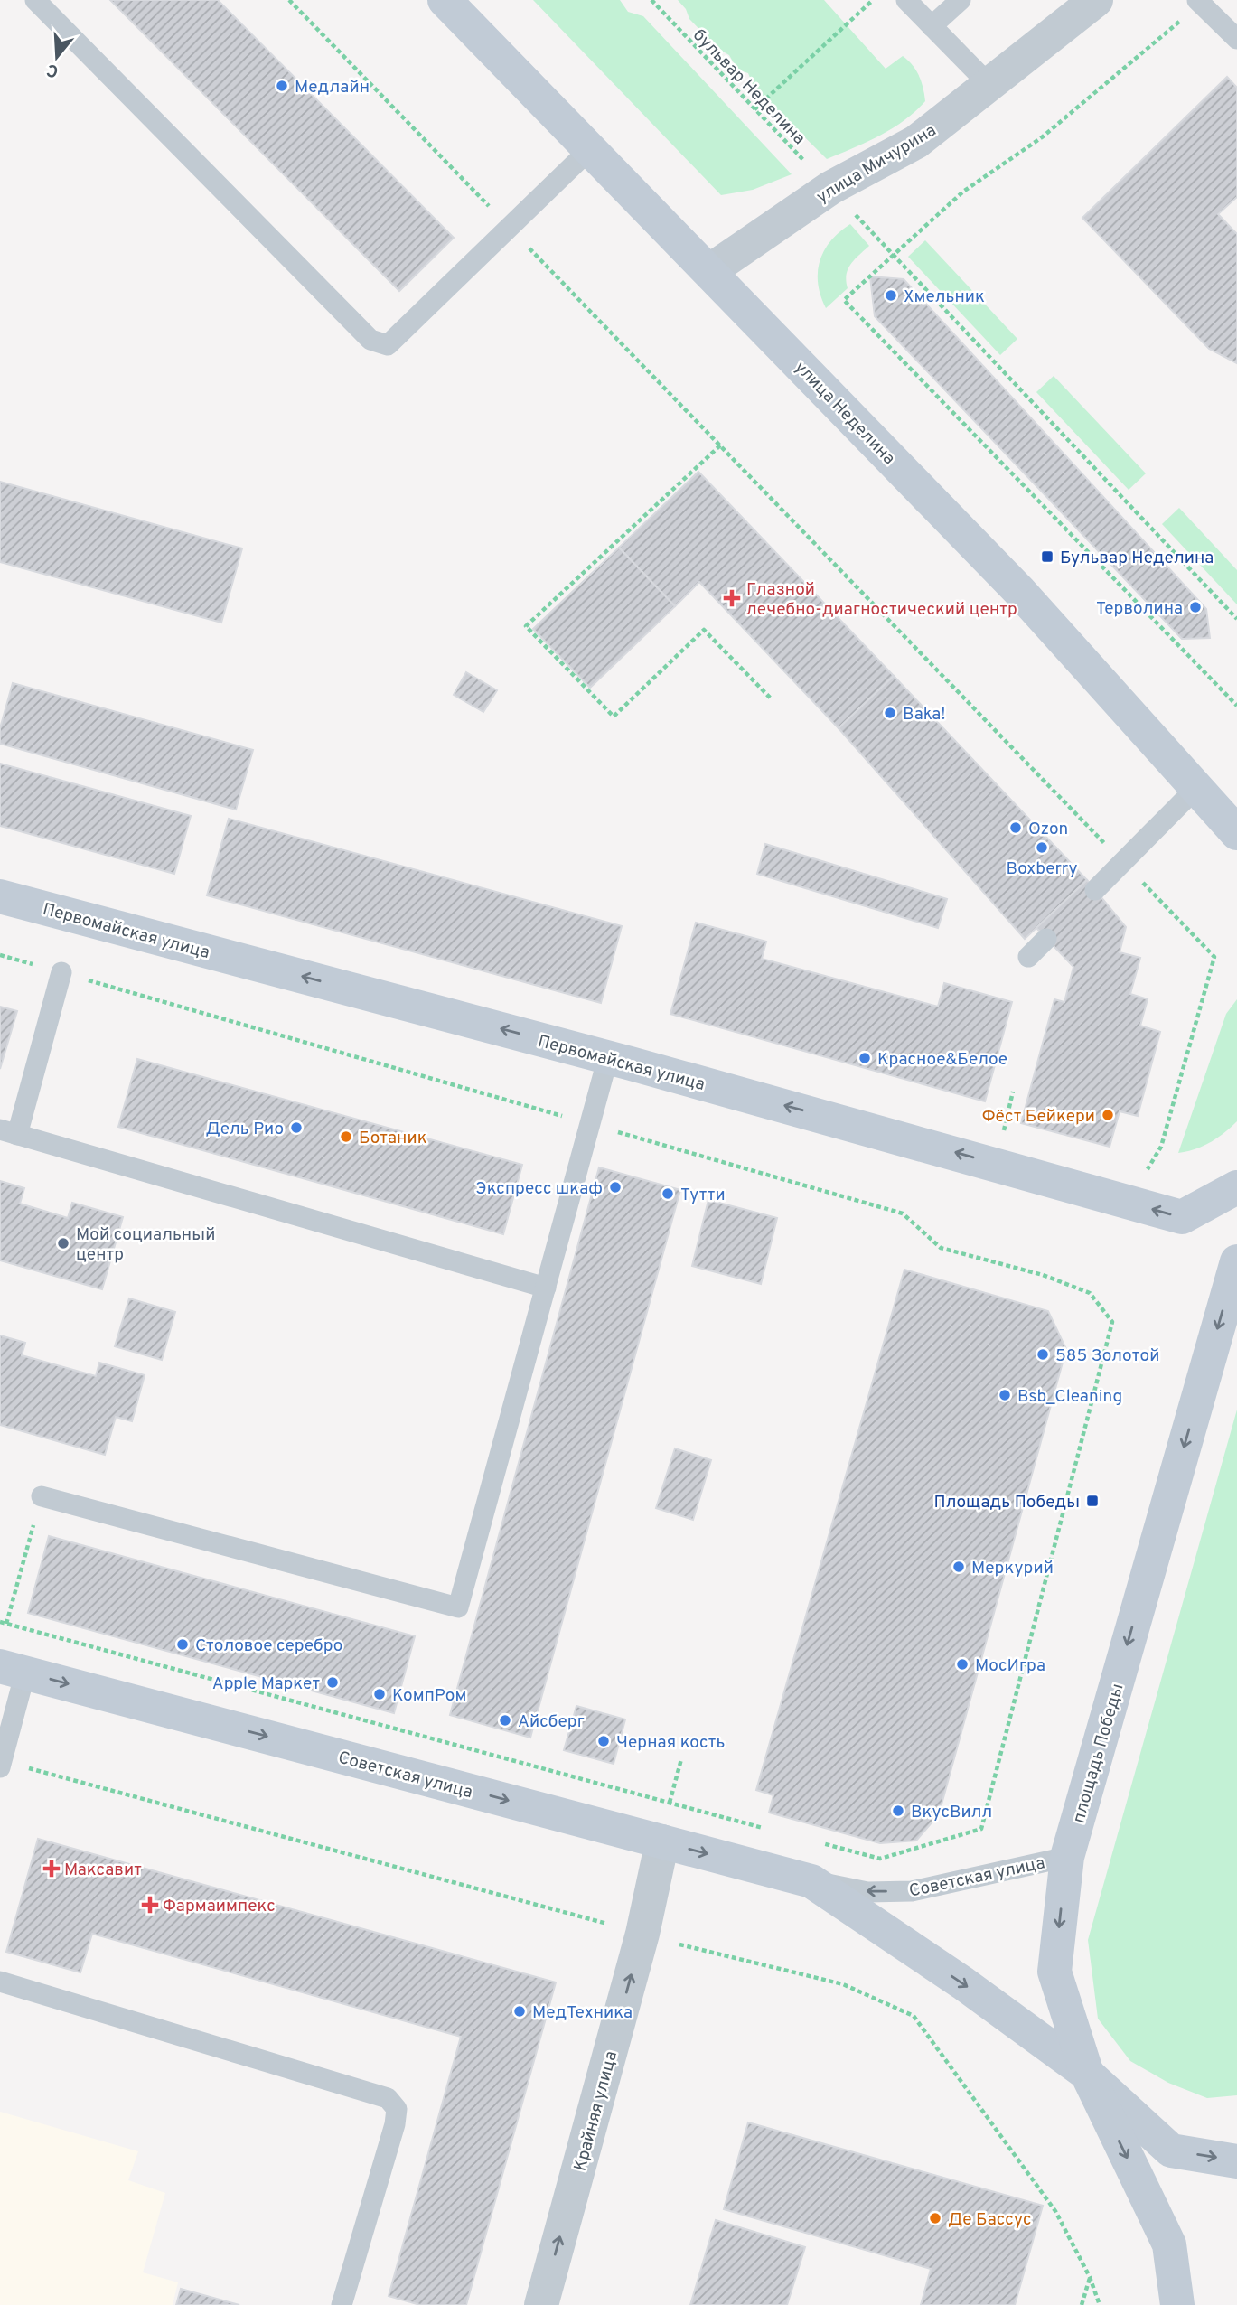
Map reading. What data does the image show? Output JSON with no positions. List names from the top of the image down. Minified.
{"streets":{"main road":["улица Неделина","Первомайская улица","площадь Победы","Советская улица"],"street":["улица Мичурина","Крайняя улица"],"path":["бульвар Неделина"]},"crossings":[["бульвар Неделина","улица Мичурина"],["улица Мичурина","улица Неделина"],["площадь Победы","Советская улица"],["Советская улица","Крайняя улица"]],"one_way":["Первомайская улица","площадь Победы","Крайняя улица"],"places":{"other":["Медлайн","Хмельник","Терволина","Baka!","Ozon","Boxberry","Красное&Белое","Фёст Бейкери","Дель Рио","Ботаник","Экспресс шкаф","Тутти","Мой социальный центр","585 Золотой","Bsb_Cleaning","Меркурий","Столовое серебро","МосИгра","Apple Маркет","КомпРом","Айсберг","Черная кость","ВкусВилл","МедТехника","Де Бассус"],"transit":["Бульвар Неделина","Площадь Победы"],"health":["Глазной лечебно-диагностический центр","Максавит","Фармаимпекс"]},"north":"bottom"}
